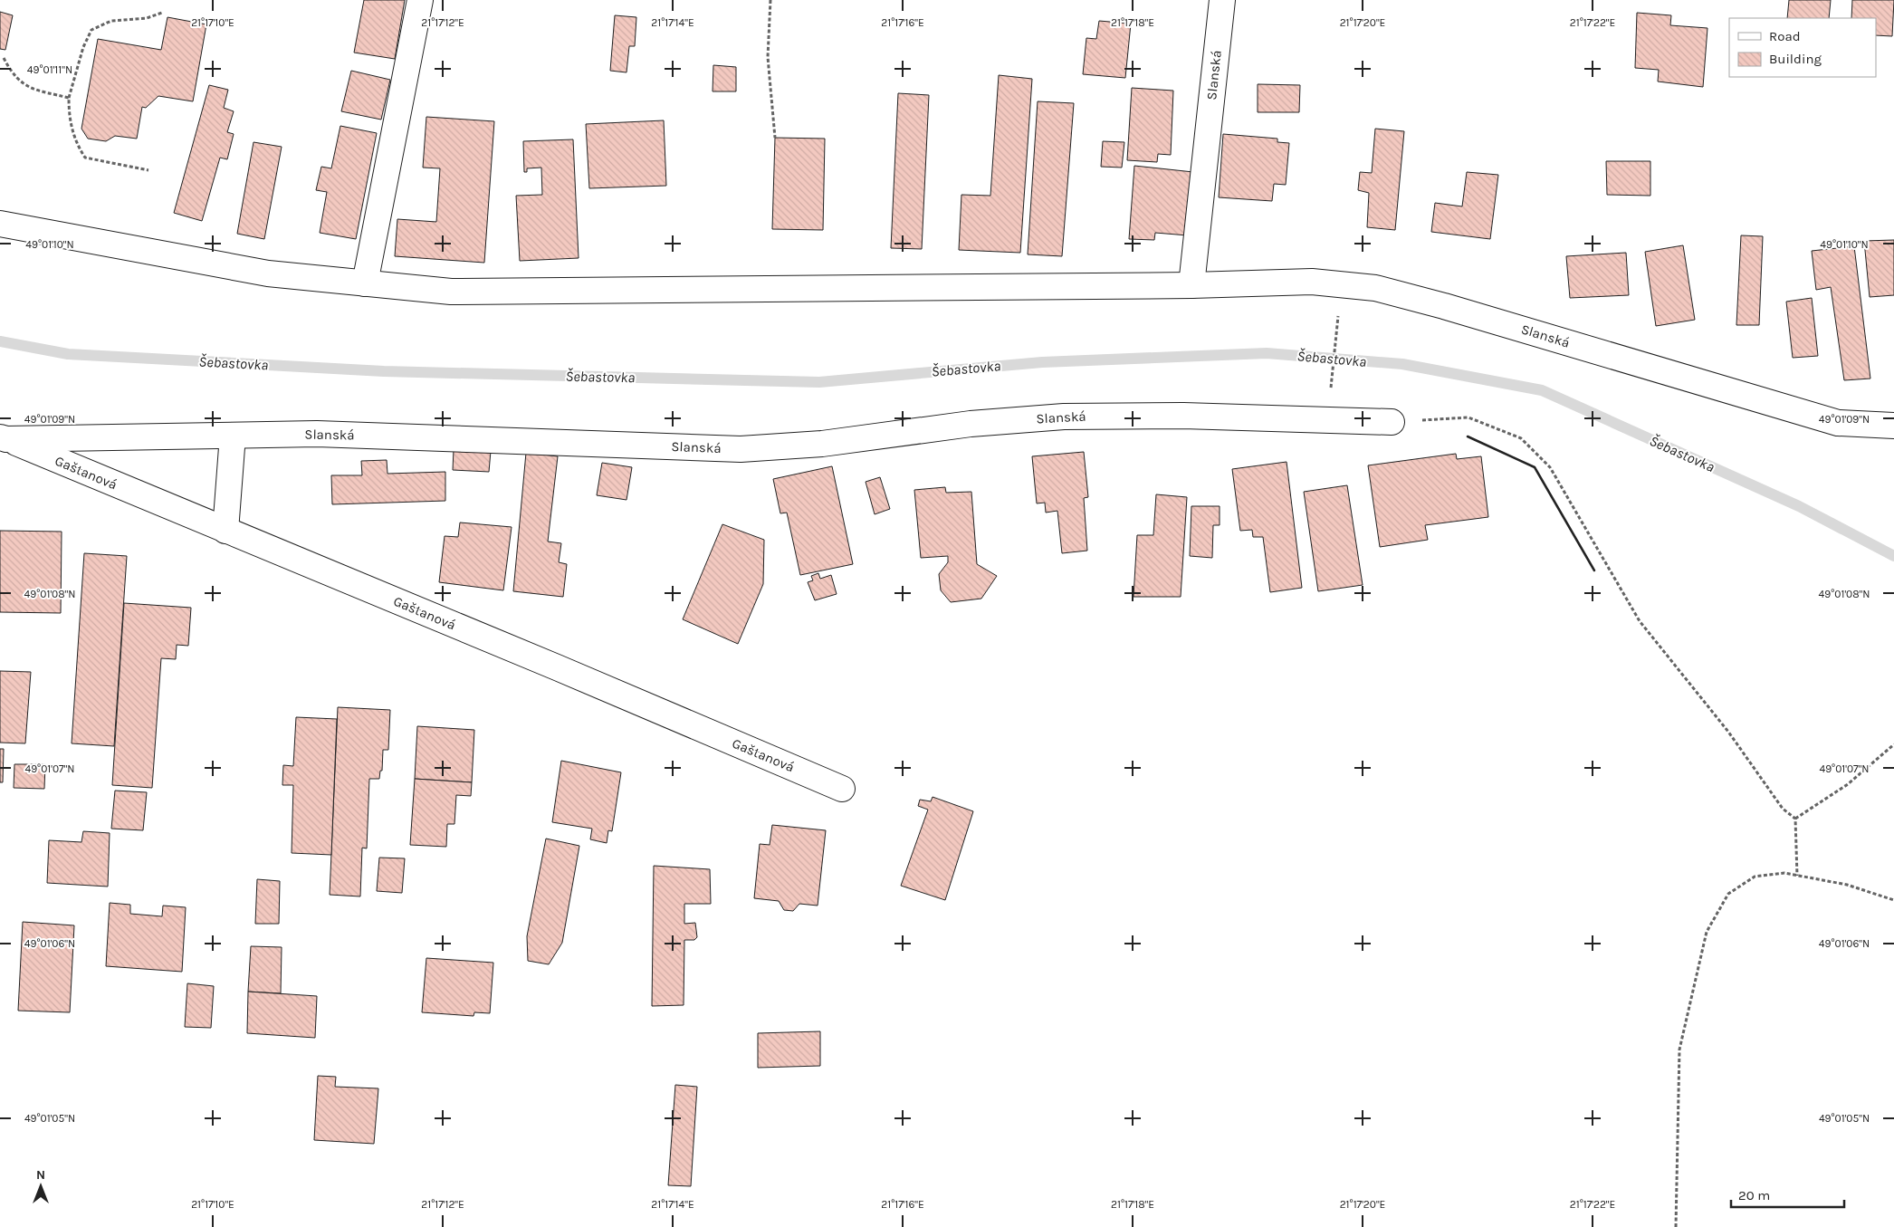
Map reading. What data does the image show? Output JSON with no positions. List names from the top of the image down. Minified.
{"streets":{"street":["Slanská","Gaštanová"]},"crossings":[["Slanská","Gaštanová"]],"water":["Šebastovka"],"legend":["Road","Building"],"scale_bar":"20 m","north":"top","coordinates":["21°17'10\"E","21°17'12\"E","21°17'14\"E","21°17'16\"E","21°17'18\"E","21°17'20\"E","21°17'22\"E","49°01'11\"N","49°01'10\"N","49°01'09\"N","49°01'08\"N","49°01'07\"N","49°01'06\"N","49°01'05\"N"]}
